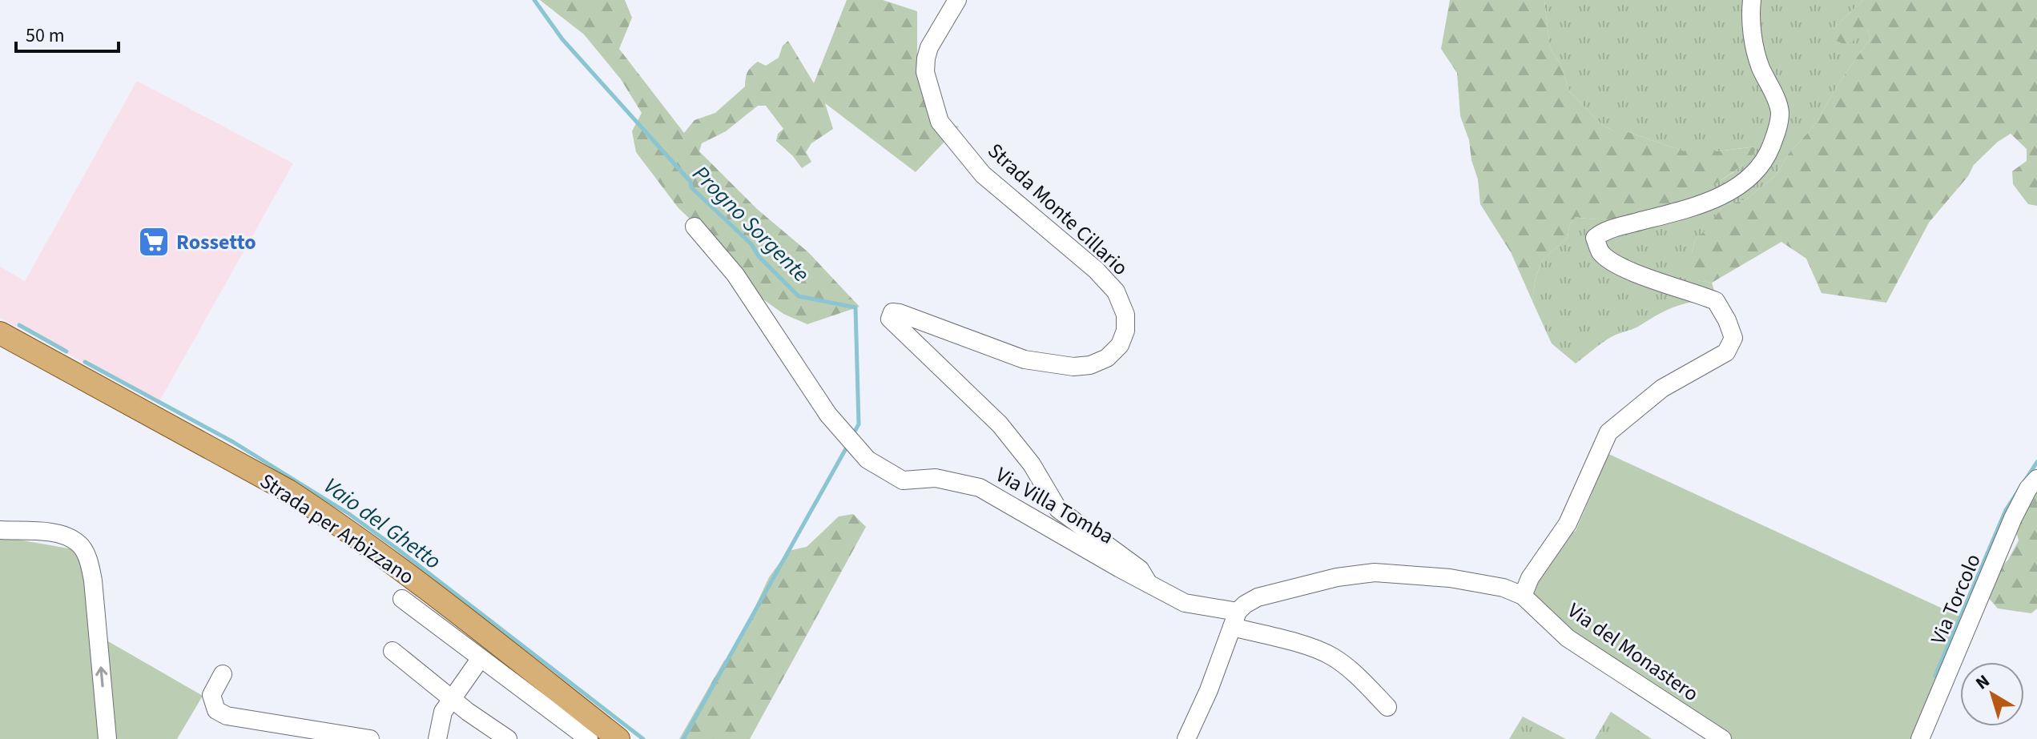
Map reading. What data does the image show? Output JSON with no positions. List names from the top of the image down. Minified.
{"streets":{"main road":["Strada per Arbizzano"],"street":["Strada Monte Cillario","Via Villa Tomba","Via Torcolo","Via del Monastero"]},"crossings":[["Strada Monte Cillario","Via Villa Tomba"],["Via Villa Tomba","Via del Monastero"]],"water":["Progno Sorgente","Vaio del Ghetto"],"places":{"supermarket":["Rossetto"]},"scale_bar":"50 m","north":"top left"}
